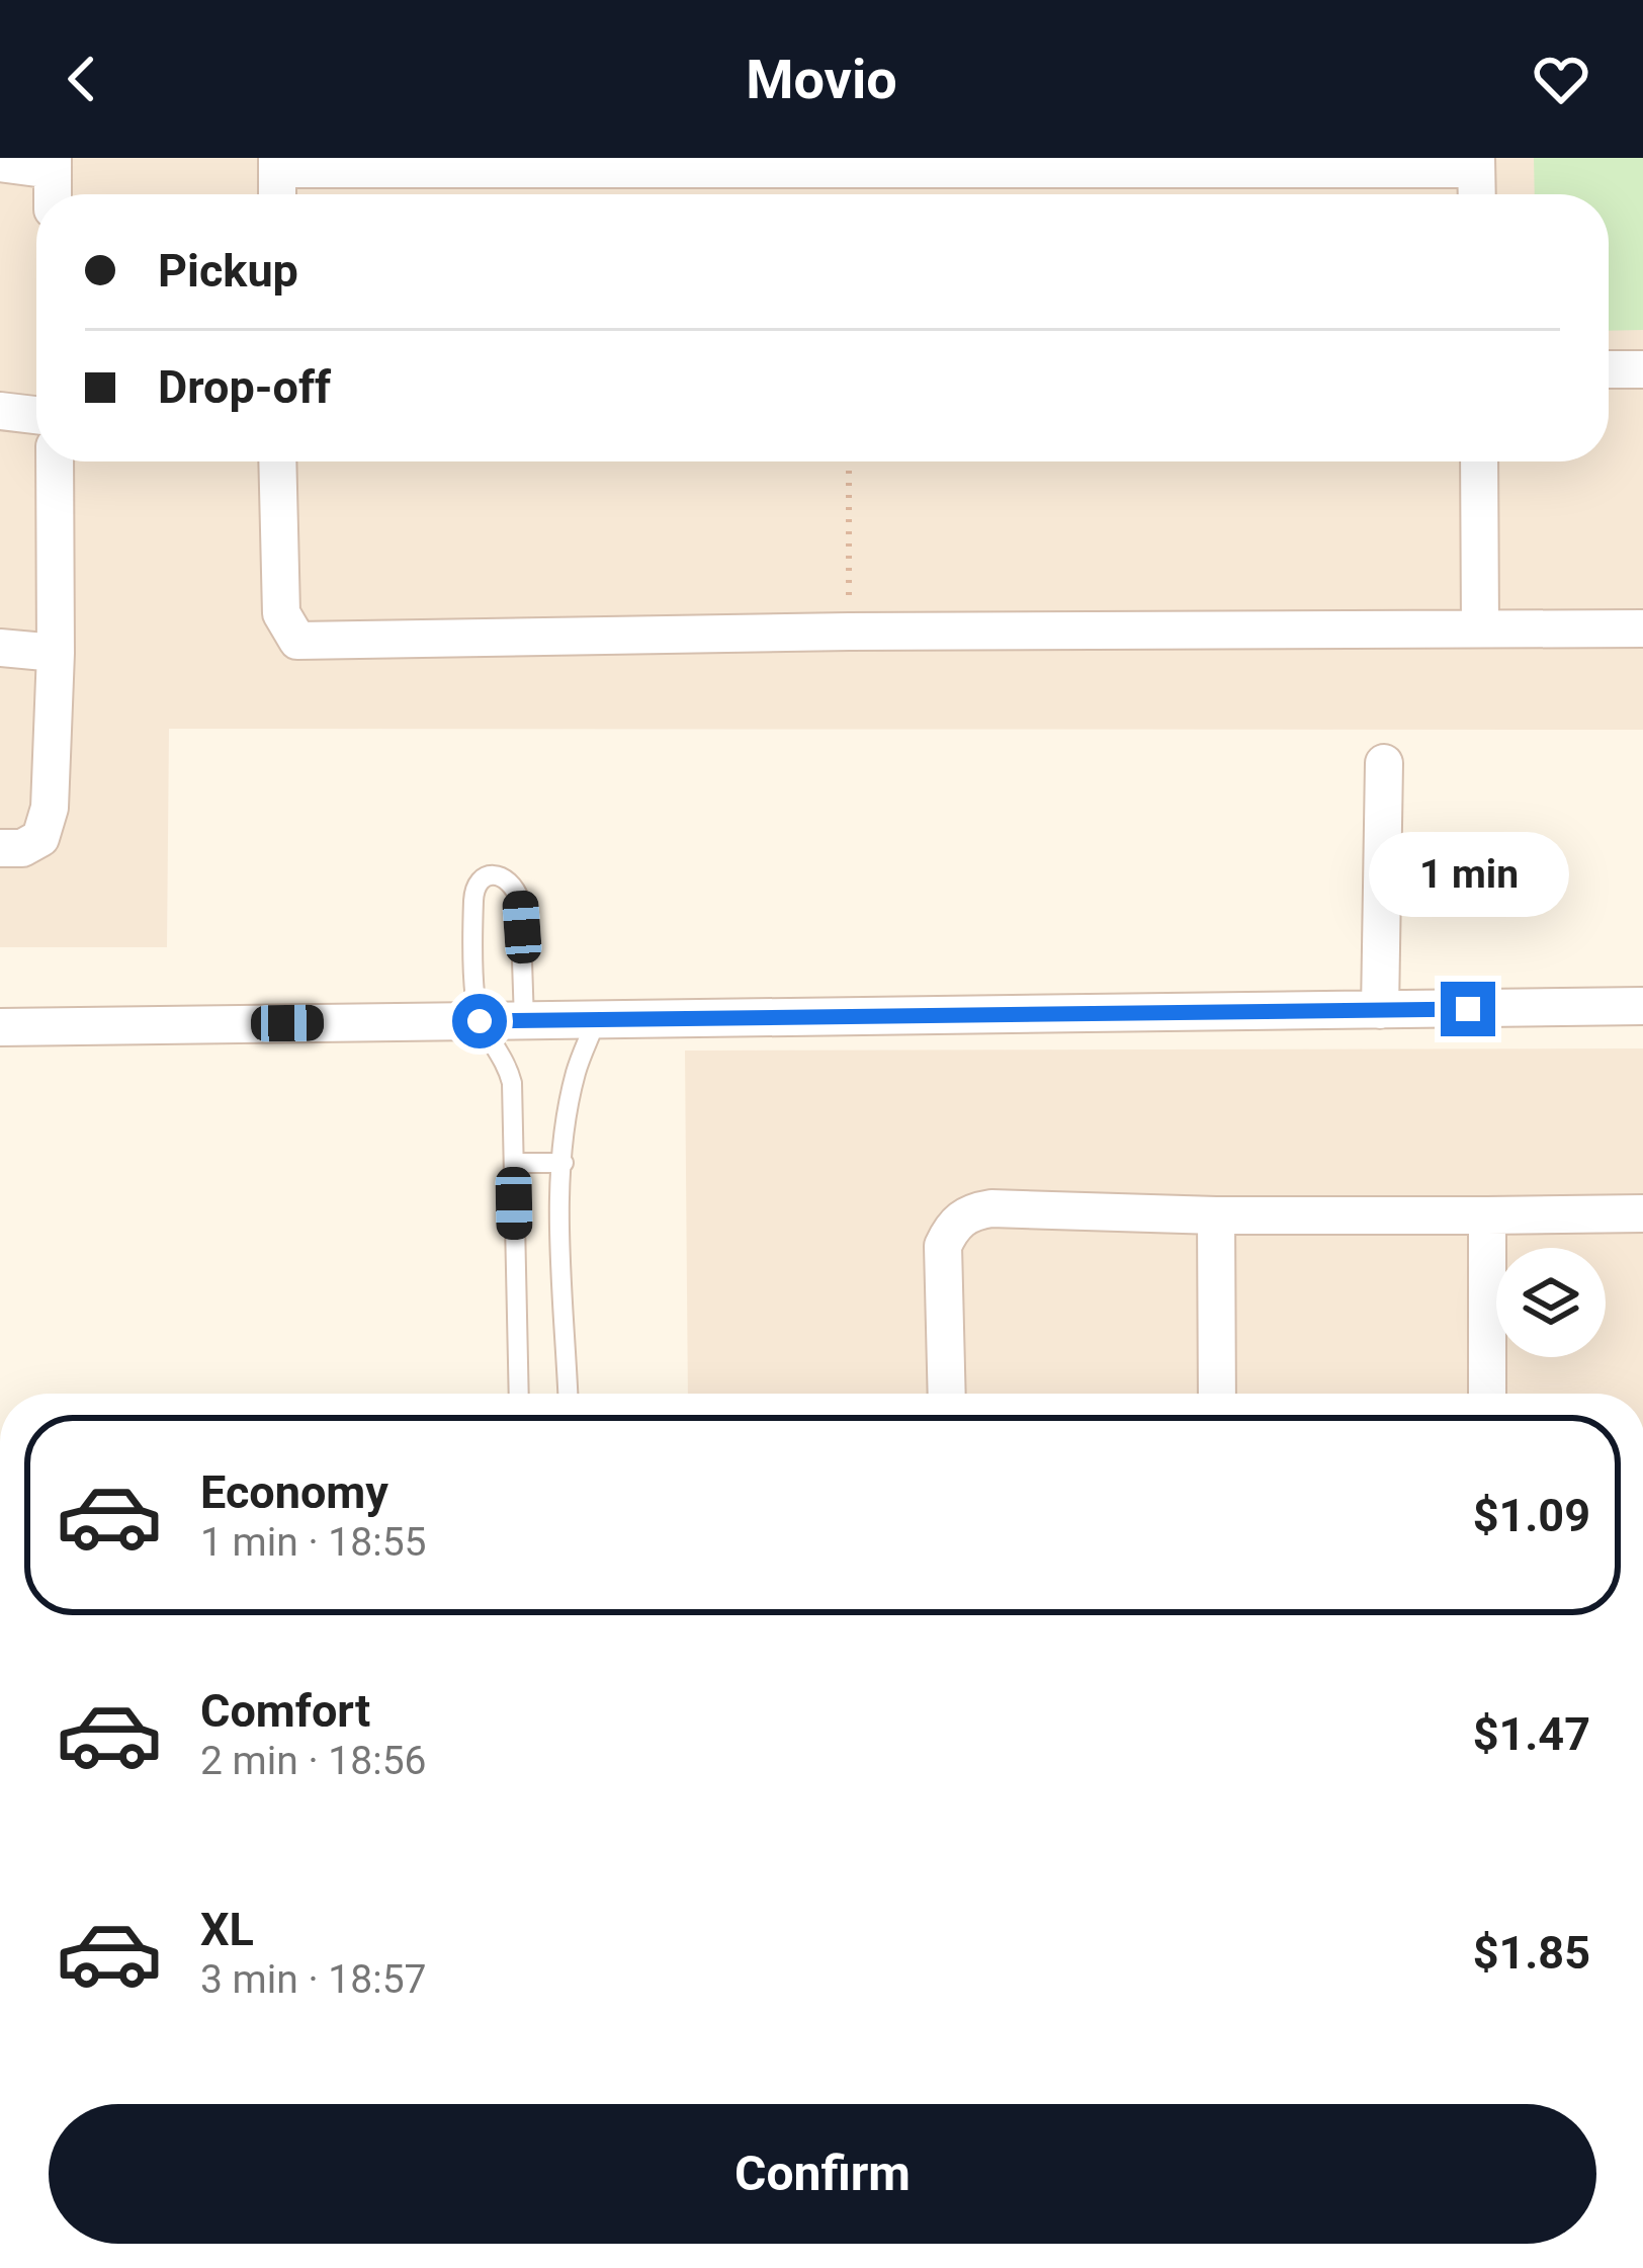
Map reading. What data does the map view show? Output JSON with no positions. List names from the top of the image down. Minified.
{"page":{"header":"Movio","banner":["Pickup","Drop-off"],"bubble":"1 min","list":[{"name":"Economy","note":"1 min · 18:55","value":"$1.09"},{"name":"Comfort","note":"2 min · 18:56","value":"$1.47"},{"name":"XL","note":"3 min · 18:57","value":"$1.85"}],"buttons":"Confirm"}}
